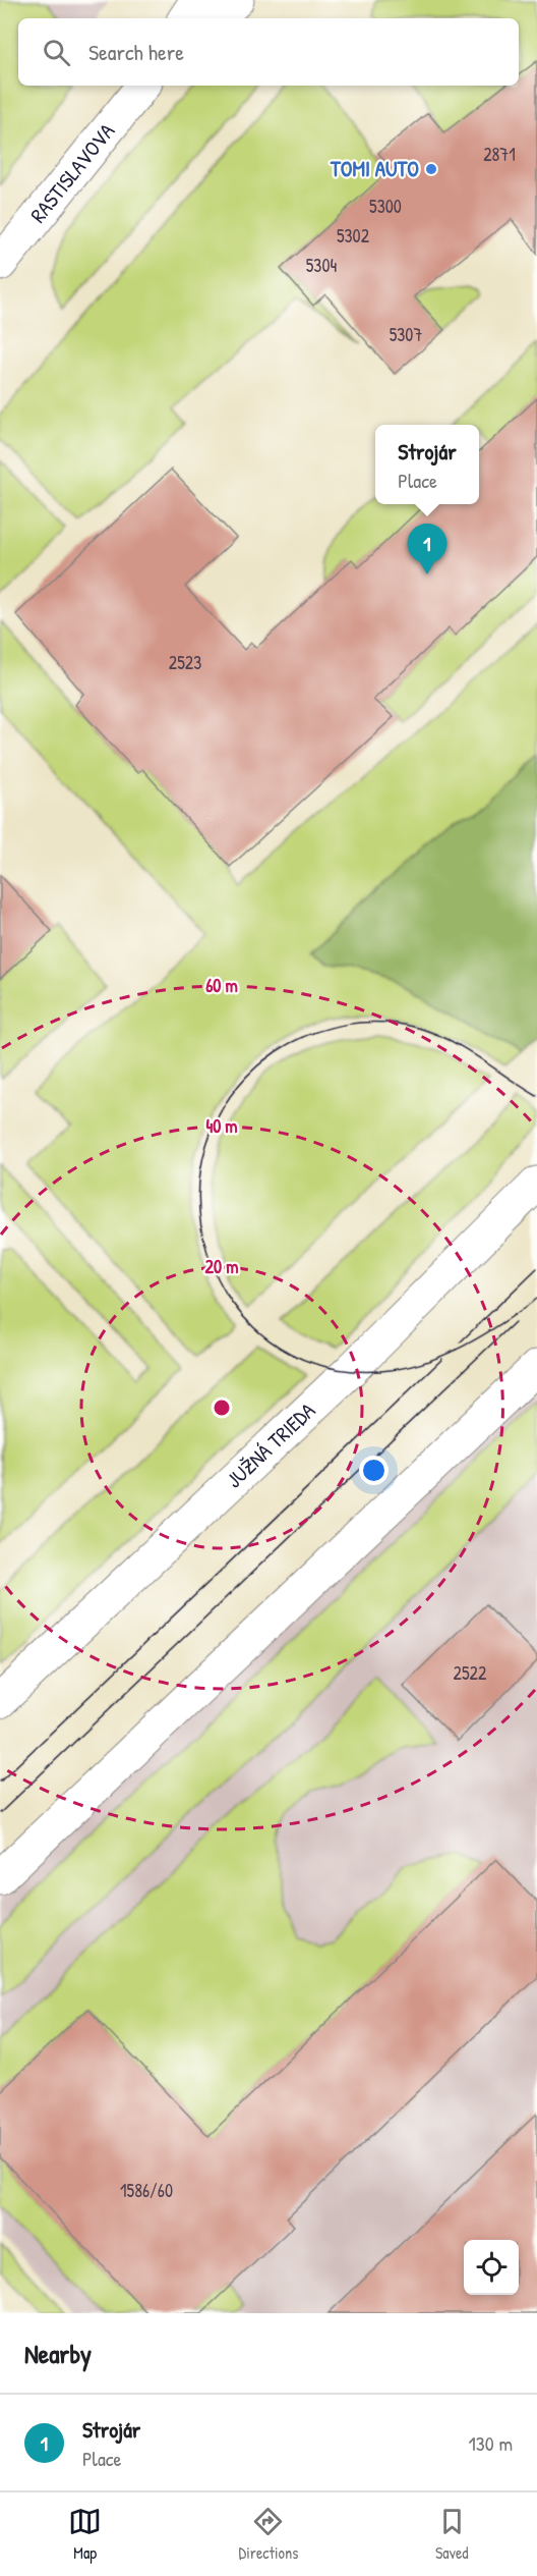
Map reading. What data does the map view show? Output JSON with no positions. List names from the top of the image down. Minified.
{"streets":{"street":["RASTISLAVOVA","JUŽNÁ TRIEDA"]},"places":["TOMI AUTO"],"house_numbers":["2871","5300","5302","5304","5307","2523","2522","1586/60"],"page":{"search":"Search here","popup":["Strojár","Place"],"pins":"1","heading":"Nearby","list":[{"mark":"1","name":"Strojár","note":"Place","value":"130 m"}],"nav":["Map","Directions","Saved"]},"rings":["60 m","40 m","20 m"]}
